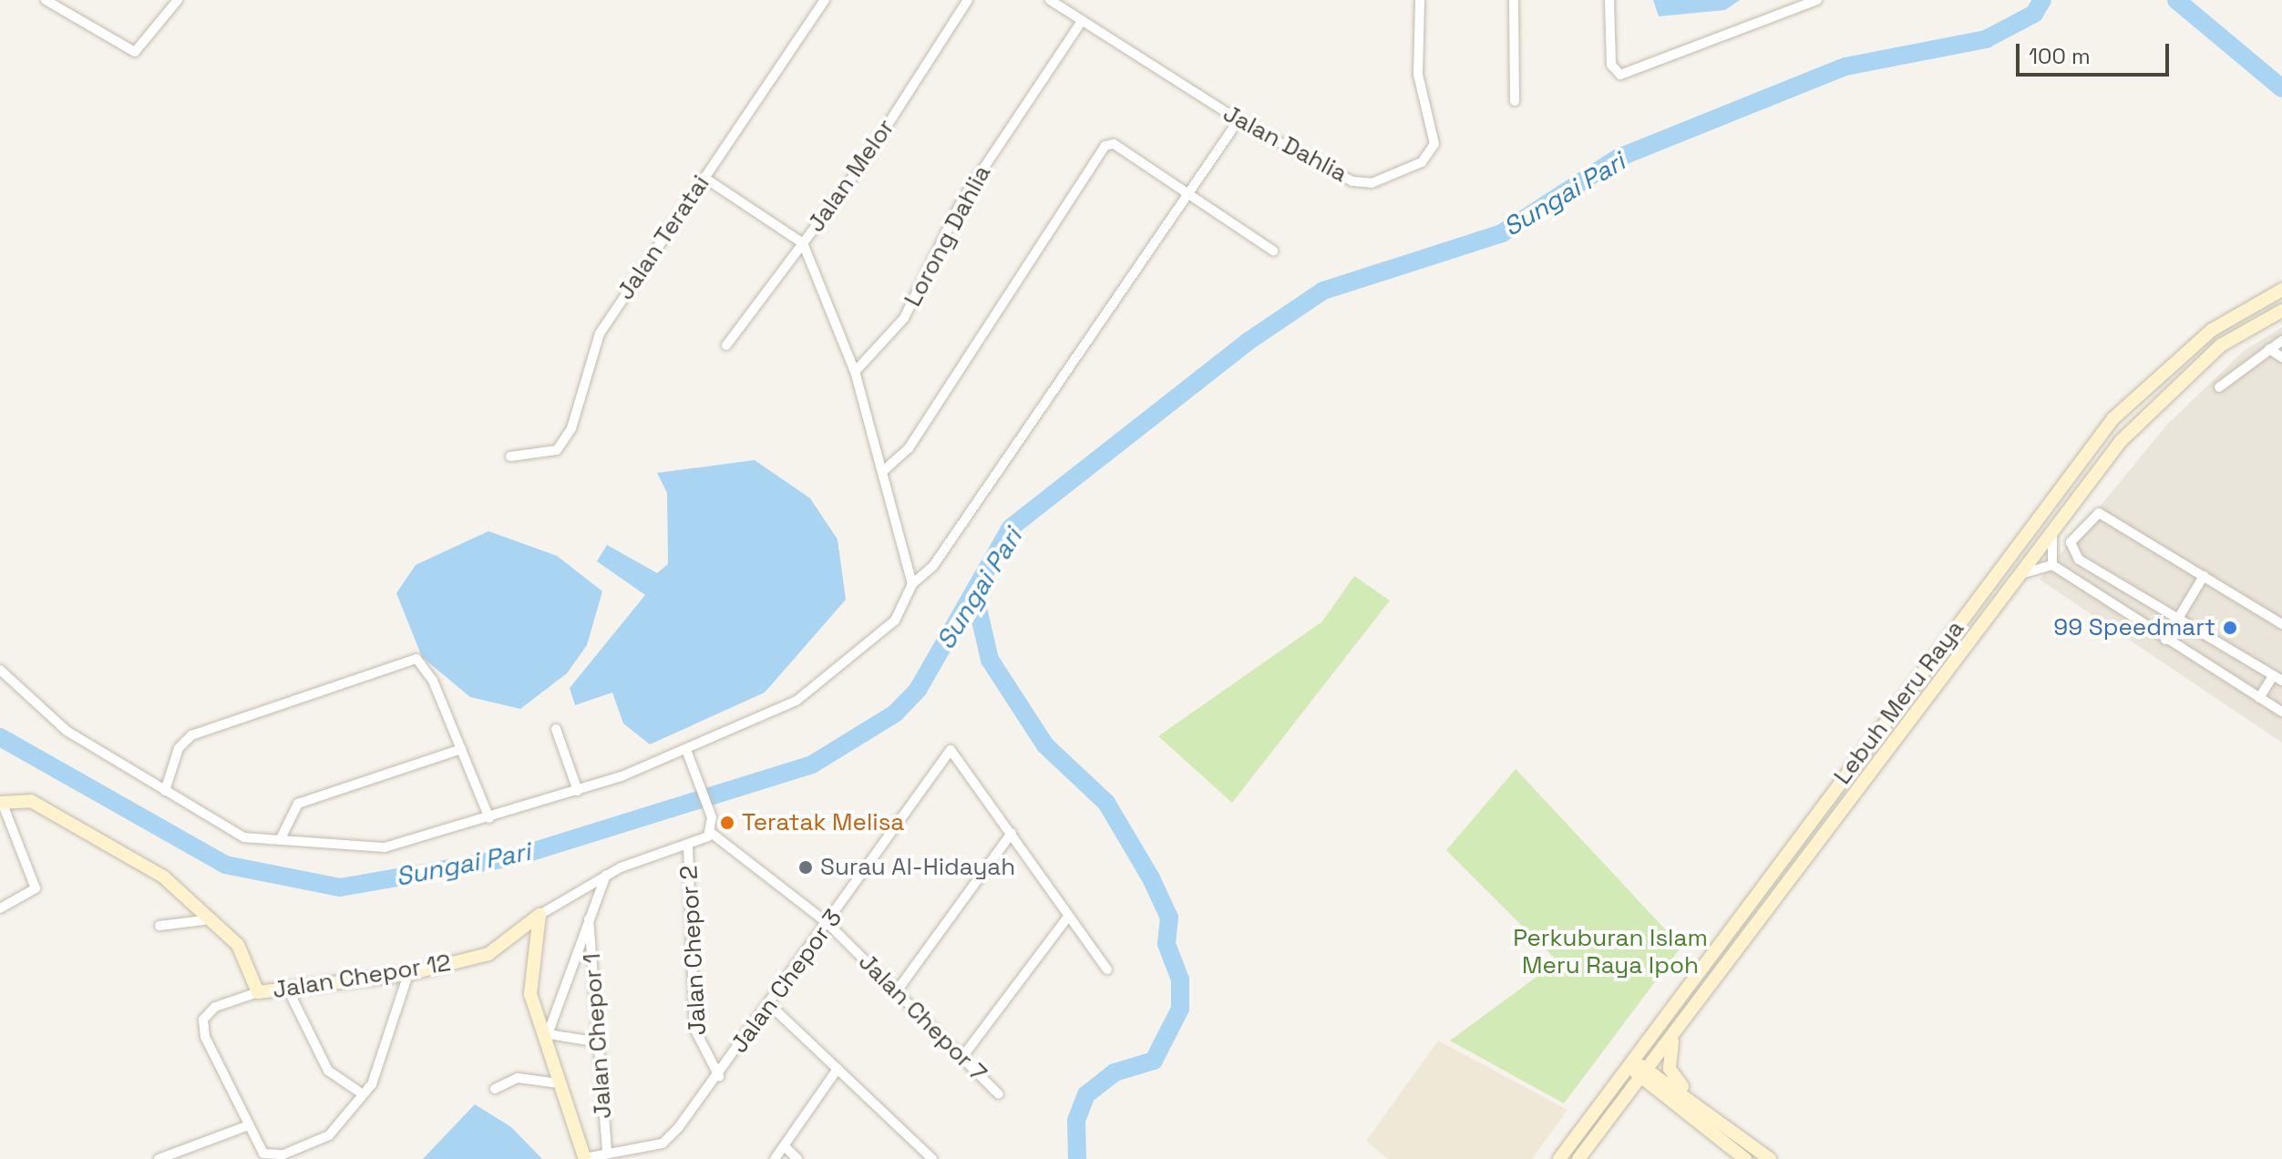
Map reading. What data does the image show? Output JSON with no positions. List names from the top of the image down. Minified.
{"streets":{"main road":["Lebuh Meru Raya","Jalan Chepor 12"],"street":["Jalan Dahlia","Jalan Melor","Lorong Dahlia","Jalan Teratai","Jalan Chepor 2","Jalan Chepor 3","Jalan Chepor 7","Jalan Chepor 1"]},"crossings":[["Jalan Dahlia","Lorong Dahlia"],["Jalan Chepor 2","Jalan Chepor 3"],["Jalan Chepor 2","Jalan Chepor 7"],["Jalan Chepor 3","Jalan Chepor 7"],["Jalan Chepor 3","Jalan Chepor 1"]],"water":["Sungai Pari"],"parks":["Perkuburan Islam Meru Raya Ipoh"],"places":["99 Speedmart","Teratak Melisa","Surau Al-Hidayah"],"scale_bar":"100 m"}
